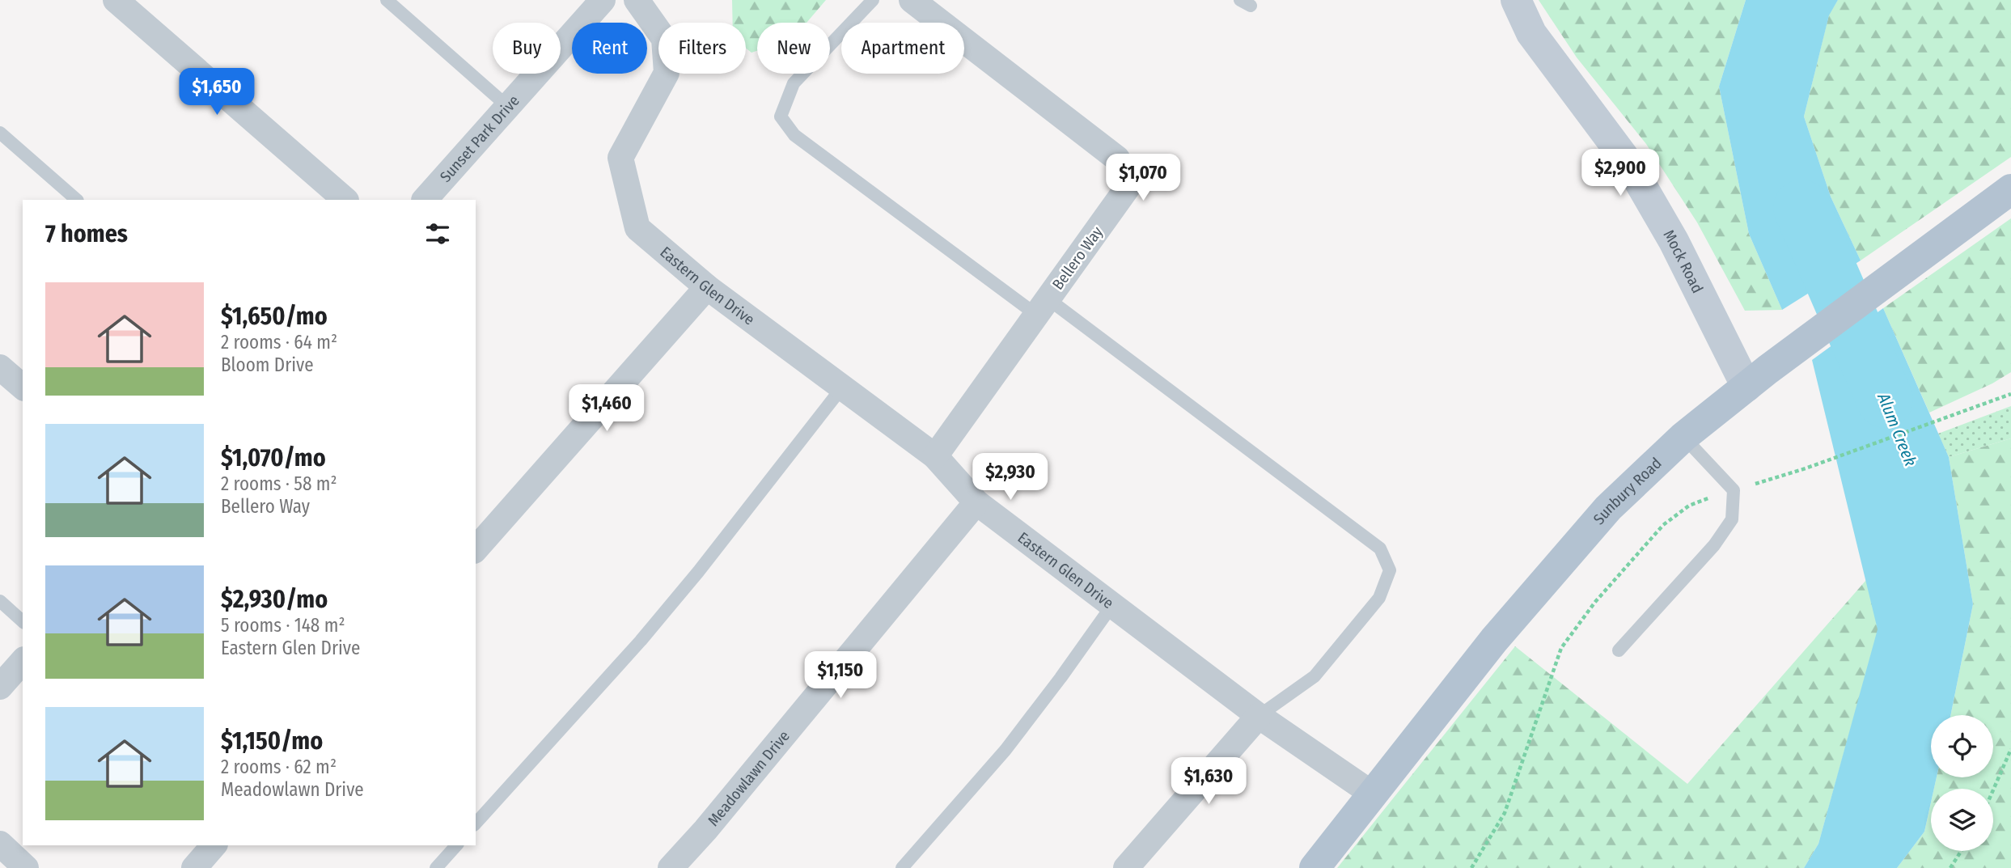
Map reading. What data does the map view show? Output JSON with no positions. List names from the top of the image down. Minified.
{"streets":{"main road":["Mock Road","Sunbury Road"],"street":["Sunset Park Drive","Bellero Way","Eastern Glen Drive","Meadowlawn Drive"]},"crossings":[["Bellero Way","Eastern Glen Drive"],["Mock Road","Sunbury Road"],["Eastern Glen Drive","Sunbury Road"],["Eastern Glen Drive","Meadowlawn Drive"]],"water":["Alum Creek"],"page":{"chip":["Buy","Rent","Filters","New","Apartment"],"price":["$1,650","$2,900","$1,070","$1,460","$2,930","$1,150","$1,630"],"heading":"7 homes","list":[{"name":"$1,650/mo","note":"2 rooms · 64 m² · Bloom Drive"},{"name":"$1,070/mo","note":"2 rooms · 58 m² · Bellero Way"},{"name":"$2,930/mo","note":"5 rooms · 148 m² · Eastern Glen Drive"},{"name":"$1,150/mo","note":"2 rooms · 62 m² · Meadowlawn Drive"}]}}
